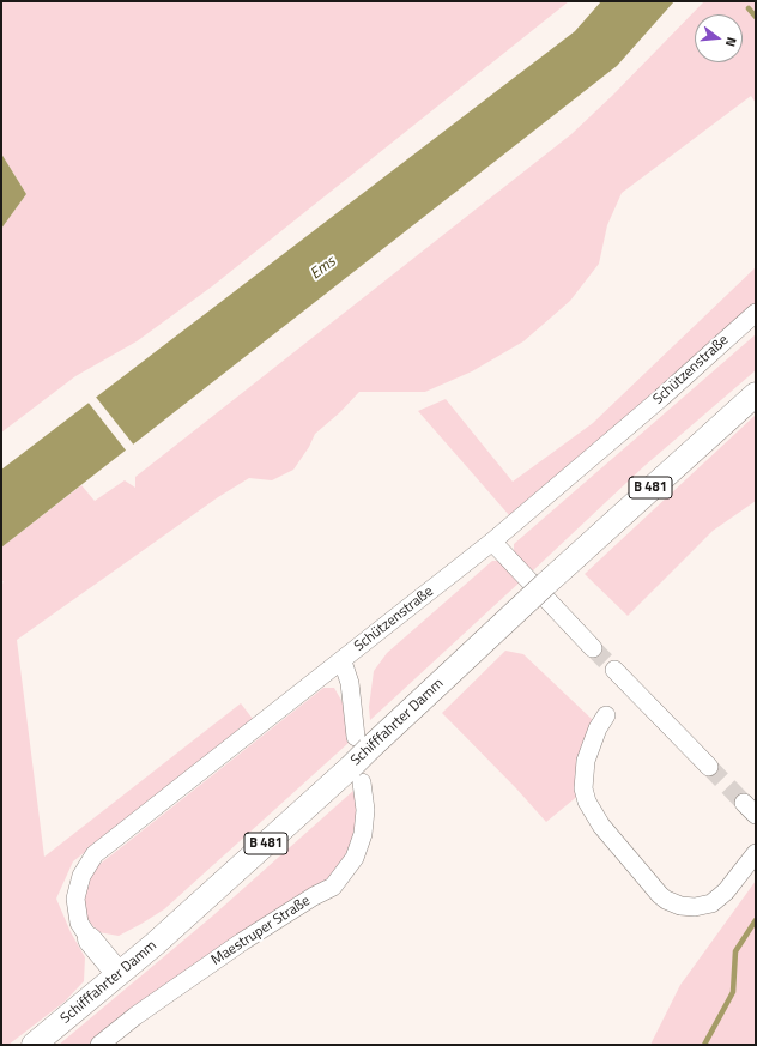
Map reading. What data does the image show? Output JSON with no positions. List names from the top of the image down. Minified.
{"streets":{"main road":["B 481","Schifffahrter Damm"],"street":["Schützenstraße","Maestruper Straße"]},"crossings":[["Schifffahrter Damm","Maestruper Straße"]],"water":["Ems"],"north":"right"}
